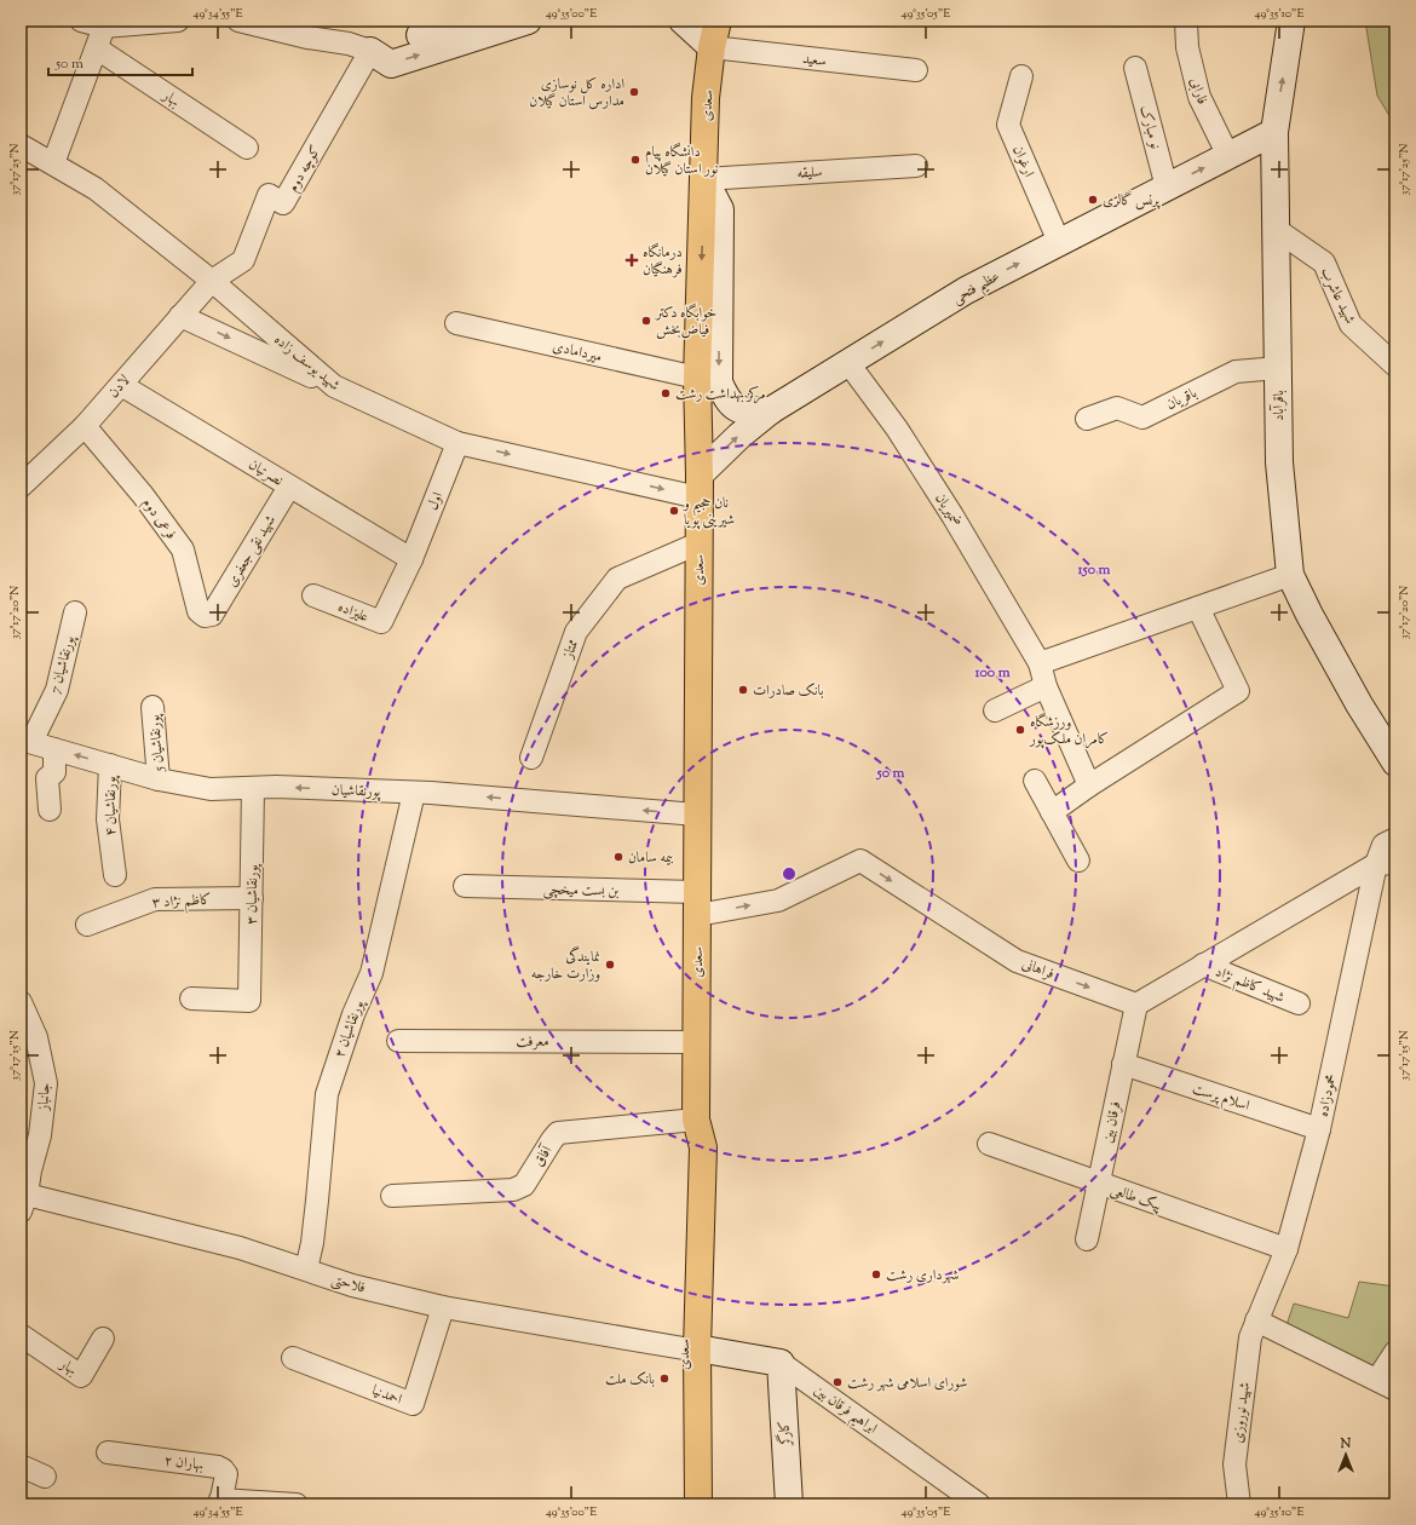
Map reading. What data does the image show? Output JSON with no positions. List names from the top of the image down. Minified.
{"streets":{"main road":["سعدی","عظیم فتحی","باقرآباد","ابراهیم فرقان بین","کارگر"],"street":["سعید","فارابی","بهار","نو مبارک","ارغوان","کوچه دوم","سلیقه","شهید عاشرب","میردامادی","شهید یوسف زاده","لادن","باقریان","نصرتیان","اول","ضمیریان","فرعی دوم","شهید نقی جعفری","علیزاده","ممتاز","پورنقاشیان 7","پورنقاشیان 5","پورنقاشیان","پورنقاشیان ۴","بن بست میخچی","پورنقاشیان ۳","کاظم نژاد ۳","فراهانی","شهید کاظم نژاد","پورنقاشیان ۲","معرفت","محمودزاده","جانباز","اسلام پرست","فرقان بین","آفاق","پیک طالعی","فلاحتی","احمدنیا","شهید نوروزی","بهاران ۲"]},"crossings":[["سعید","سعدی"],["فارابی","عظیم فتحی"],["سعدی","سلیقه"],["سعدی","عظیم فتحی"],["سعدی","میردامادی"],["سعدی","شهید یوسف زاده"],["سعدی","ممتاز"],["سعدی","پورنقاشیان"],["سعدی","بن بست میخچی"],["سعدی","فراهانی"],["سعدی","معرفت"],["سعدی","آفاق"],["سعدی","فلاحتی"],["سعدی","ابراهیم فرقان بین"],["نو مبارک","عظیم فتحی"],["ارغوان","عظیم فتحی"],["کوچه دوم","شهید یوسف زاده"],["کوچه دوم","لادن"],["عظیم فتحی","شهید یوسف زاده"],["عظیم فتحی","باقرآباد"],["عظیم فتحی","ضمیریان"],["شهید عاشرب","باقرآباد"],["شهید یوسف زاده","لادن"],["شهید یوسف زاده","اول"],["لادن","نصرتیان"],["لادن","فرعی دوم"],["باقریان","باقرآباد"],["نصرتیان","اول"],["نصرتیان","شهید نقی جعفری"],["نصرتیان","علیزاده"],["اول","علیزاده"],["فرعی دوم","شهید نقی جعفری"],["پورنقاشیان 7","پورنقاشیان"],["پورنقاشیان 5","پورنقاشیان"],["پورنقاشیان","پورنقاشیان ۴"],["پورنقاشیان","پورنقاشیان ۳"],["پورنقاشیان","پورنقاشیان ۲"],["بن بست میخچی","فراهانی"],["پورنقاشیان ۳","کاظم نژاد ۳"],["فراهانی","فرقان بین"],["پورنقاشیان ۲","فلاحتی"],["محمودزاده","اسلام پرست"],["محمودزاده","پیک طالعی"],["محمودزاده","شهید نوروزی"],["جانباز","فلاحتی"],["اسلام پرست","فرقان بین"],["فرقان بین","پیک طالعی"],["فلاحتی","احمدنیا"],["فلاحتی","ابراهیم فرقان بین"],["ابراهیم فرقان بین","کارگر"]],"one_way":["عظیم فتحی","پورنقاشیان","فراهانی"],"places":{"other":["اداره کل نوسازی مدارس استان گیلان","دانشگاه پیام نور استان گیلان","پرنس گالری","خوابگاه دکتر فیاض‌بخش","مرکز بهداشت رشت","نان حجیم و شیرینی پویا","بانک صادرات","ورزشگاه کامران ملک‌پور","بیمه سامان","نمایندگی وزارت خارجه","شهرداری رشت","بانک ملت","شورای اسلامی شهر رشت"],"health":["درمانگاه فرهنگیان"]},"scale_bar":"50 m","north":"top","coordinates":["49°34'55\"E","49°35'00\"E","49°35'05\"E","49°35'10\"E","37°17'25\"N","37°17'20\"N","37°17'15\"N"],"rings":["150 m","100 m","50 m"]}
